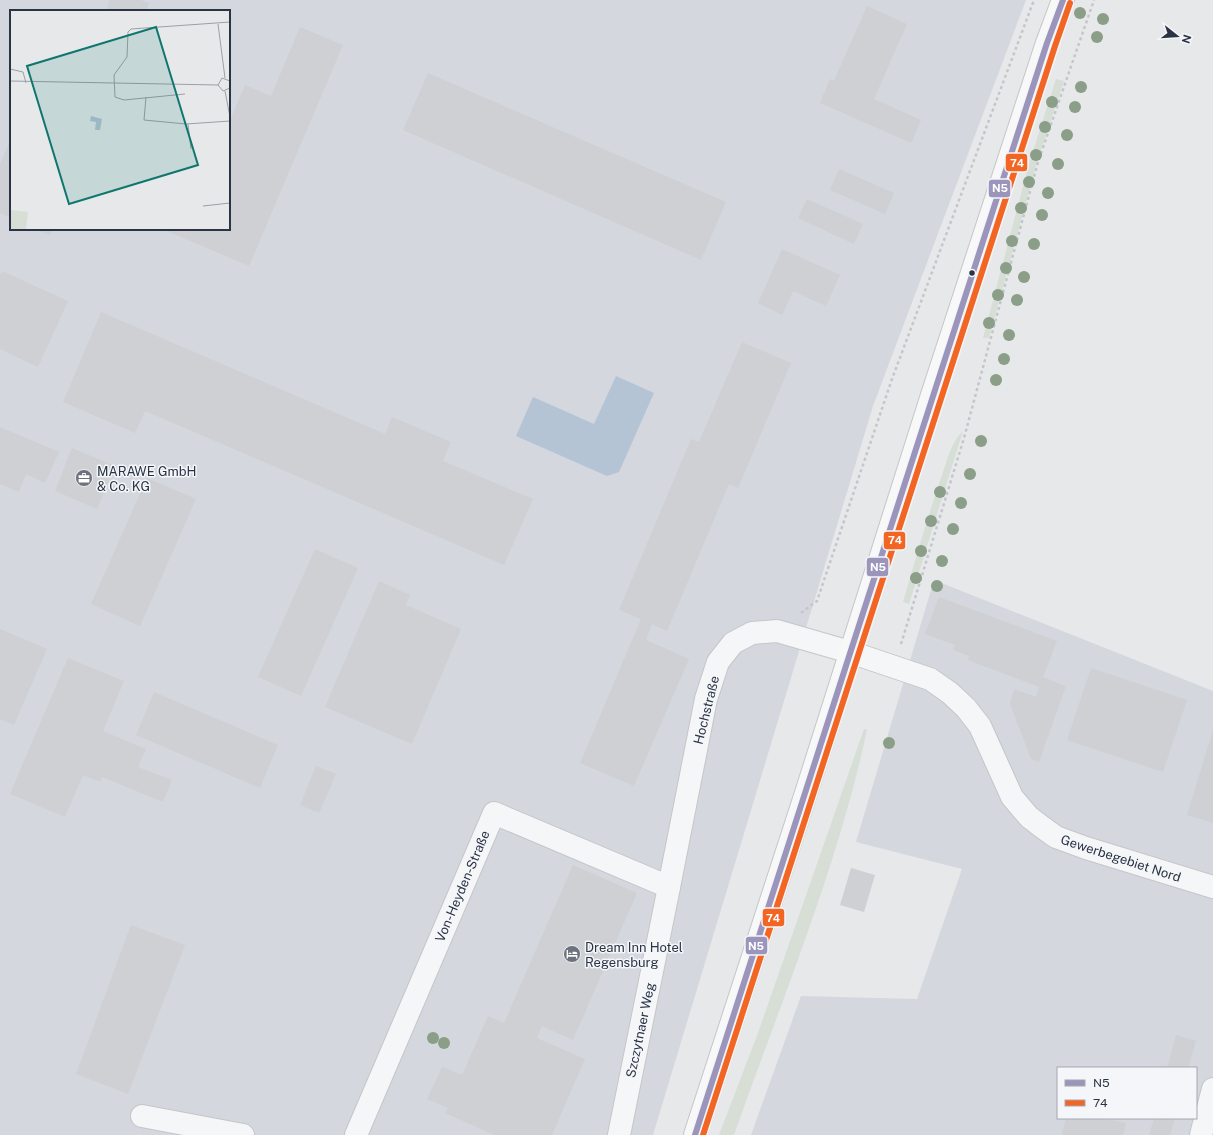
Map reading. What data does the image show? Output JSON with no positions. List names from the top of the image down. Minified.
{"streets":{"street":["Hochstraße","Gewerbegebiet Nord","Von-Heyden-Straße","Szczytnaer Weg"]},"crossings":[["Hochstraße","Gewerbegebiet Nord"],["Hochstraße","Szczytnaer Weg"],["Von-Heyden-Straße","Szczytnaer Weg"]],"places":{"office":["MARAWE GmbH & Co. KG"],"hotel":["Dream Inn Hotel Regensburg"]},"lines":["transit line N5","transit line 74"],"legend":["N5","74"],"north":"right"}
